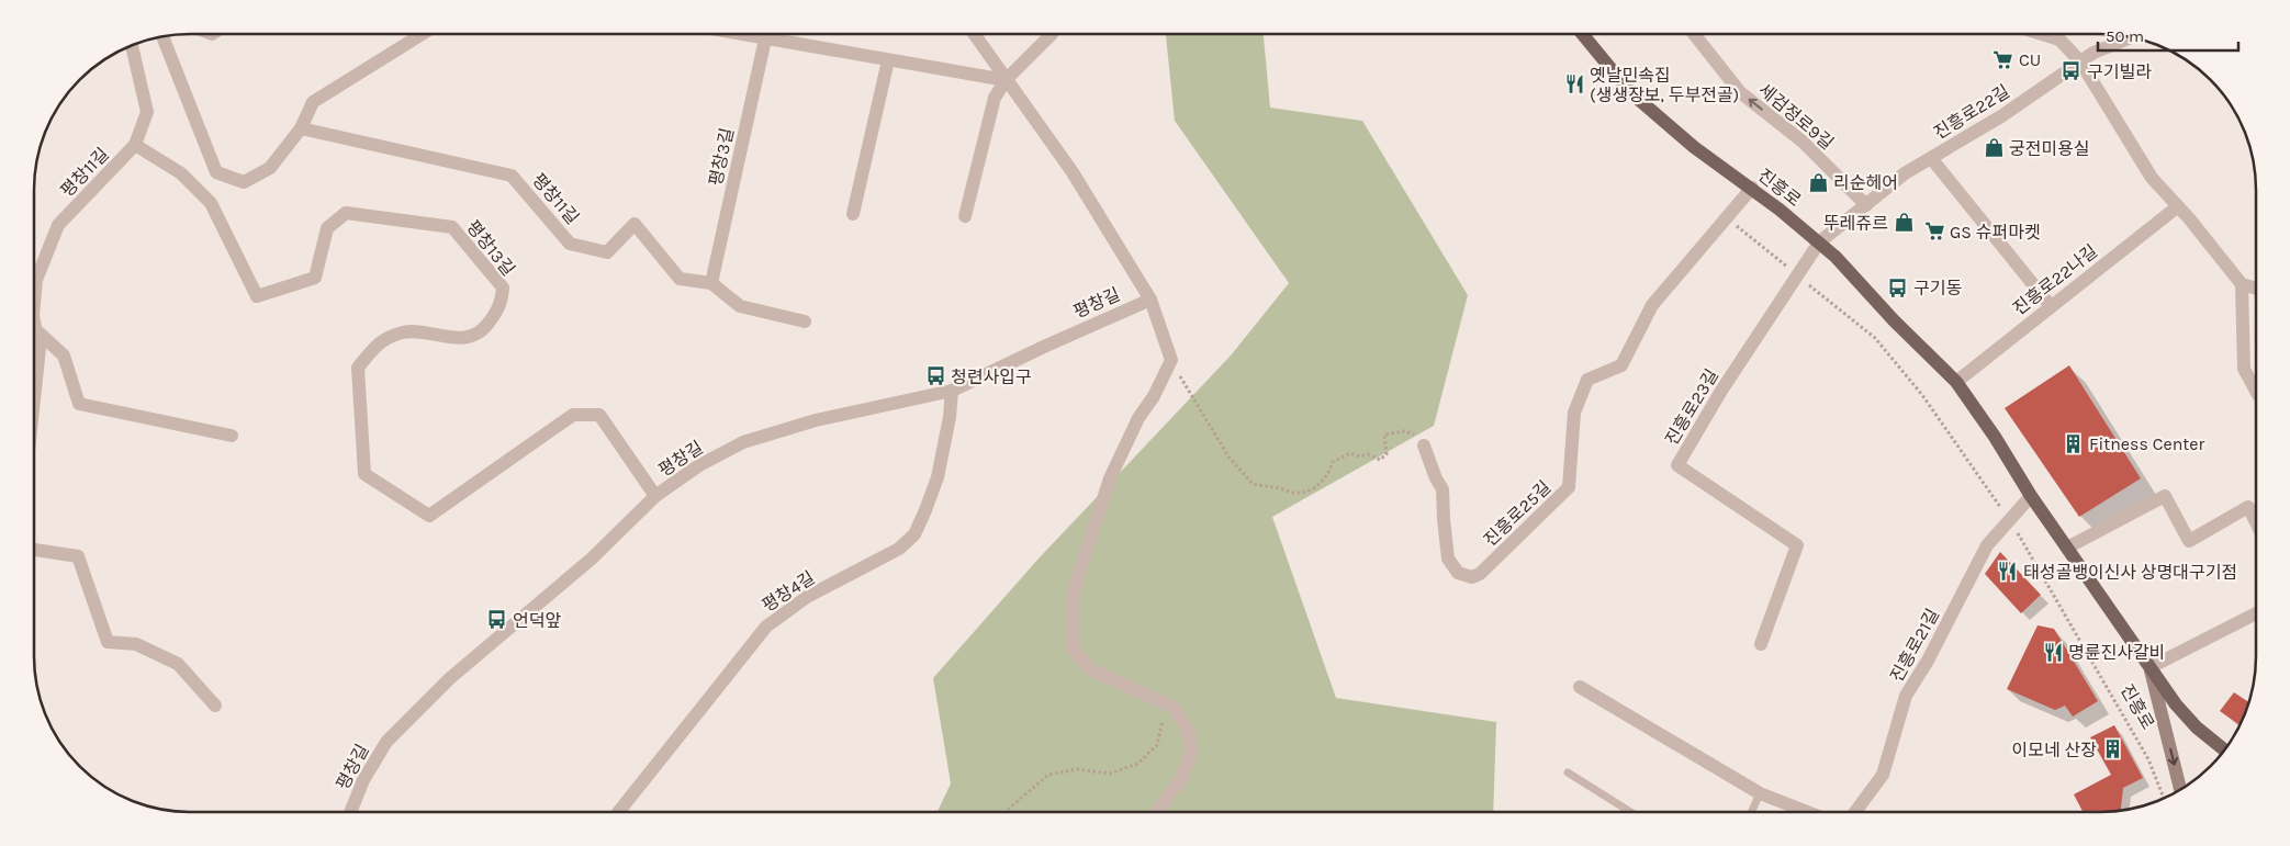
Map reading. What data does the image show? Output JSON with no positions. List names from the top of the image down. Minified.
{"streets":{"main road":["진흥로"],"street":["진흥로22길","세검정로9길","평창3길","평창11길","평창13길","진흥로22나길","평창길","진흥로23길","진흥로25길","평창4길","진흥로21길"]},"crossings":[["진흥로22길","세검정로9길"],["진흥로22길","진흥로"],["진흥로22길","진흥로22나길"],["진흥로22길","진흥로23길"],["평창3길","평창11길"],["평창11길","평창13길"],["진흥로","진흥로22나길"],["진흥로","진흥로23길"],["진흥로","진흥로25길"],["진흥로","진흥로21길"],["평창13길","평창길"],["평창길","평창4길"]],"one_way":["세검정로9길"],"places":{"supermarket":["CU","GS 슈퍼마켓"],"bus stop":["구기빌라","구기동","청련사입구","언덕앞"],"restaurant":["옛날민속집 (생생장보, 두부전골)","태성골뱅이신사 상명대구기점","명륜진사갈비"],"shop":["궁전미용실","리순헤어","뚜레쥬르"],"building":["Fitness Center","이모네 산장"]},"scale_bar":"50 m"}
